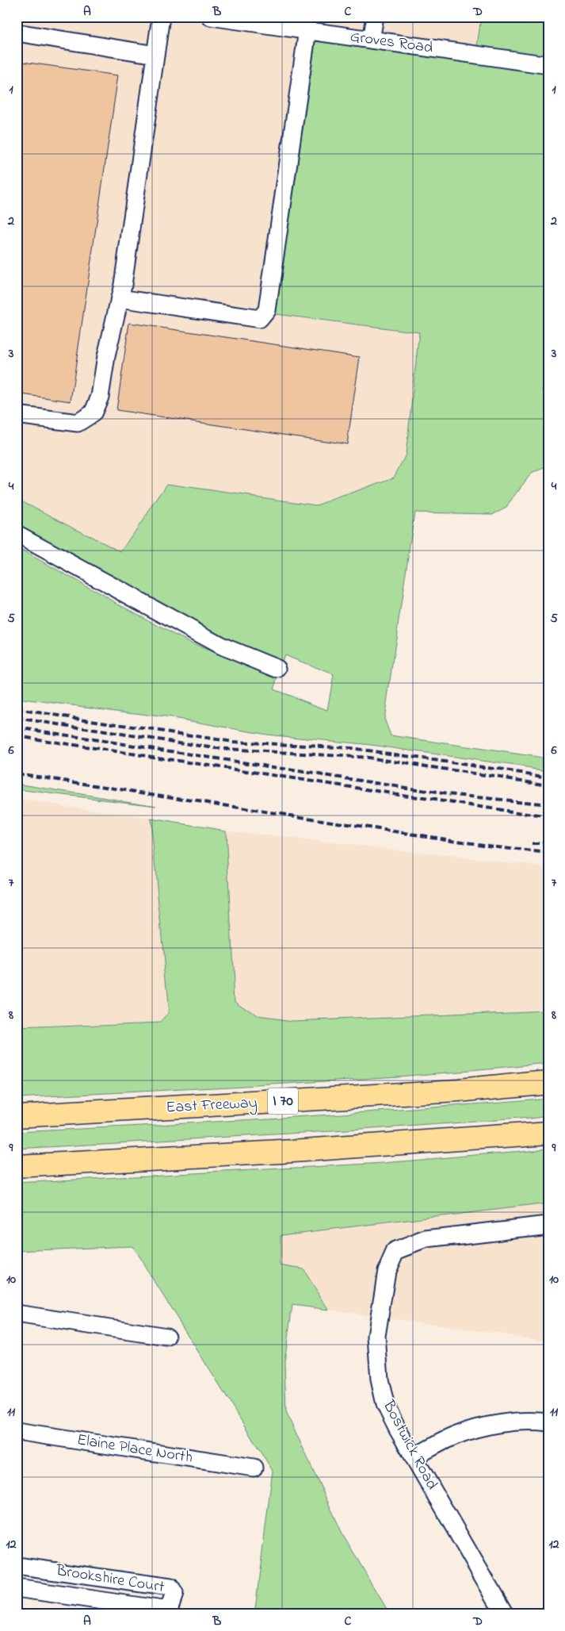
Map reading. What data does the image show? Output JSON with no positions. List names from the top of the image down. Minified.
{"streets":{"highway":["I 70","East Freeway"],"street":["Groves Road","Bostwick Road","Elaine Place North","Brookshire Court"]},"grid":{"columns":["A","B","C","D"],"rows":["1","2","3","4","5","6","7","8","9","10","11","12"]}}
